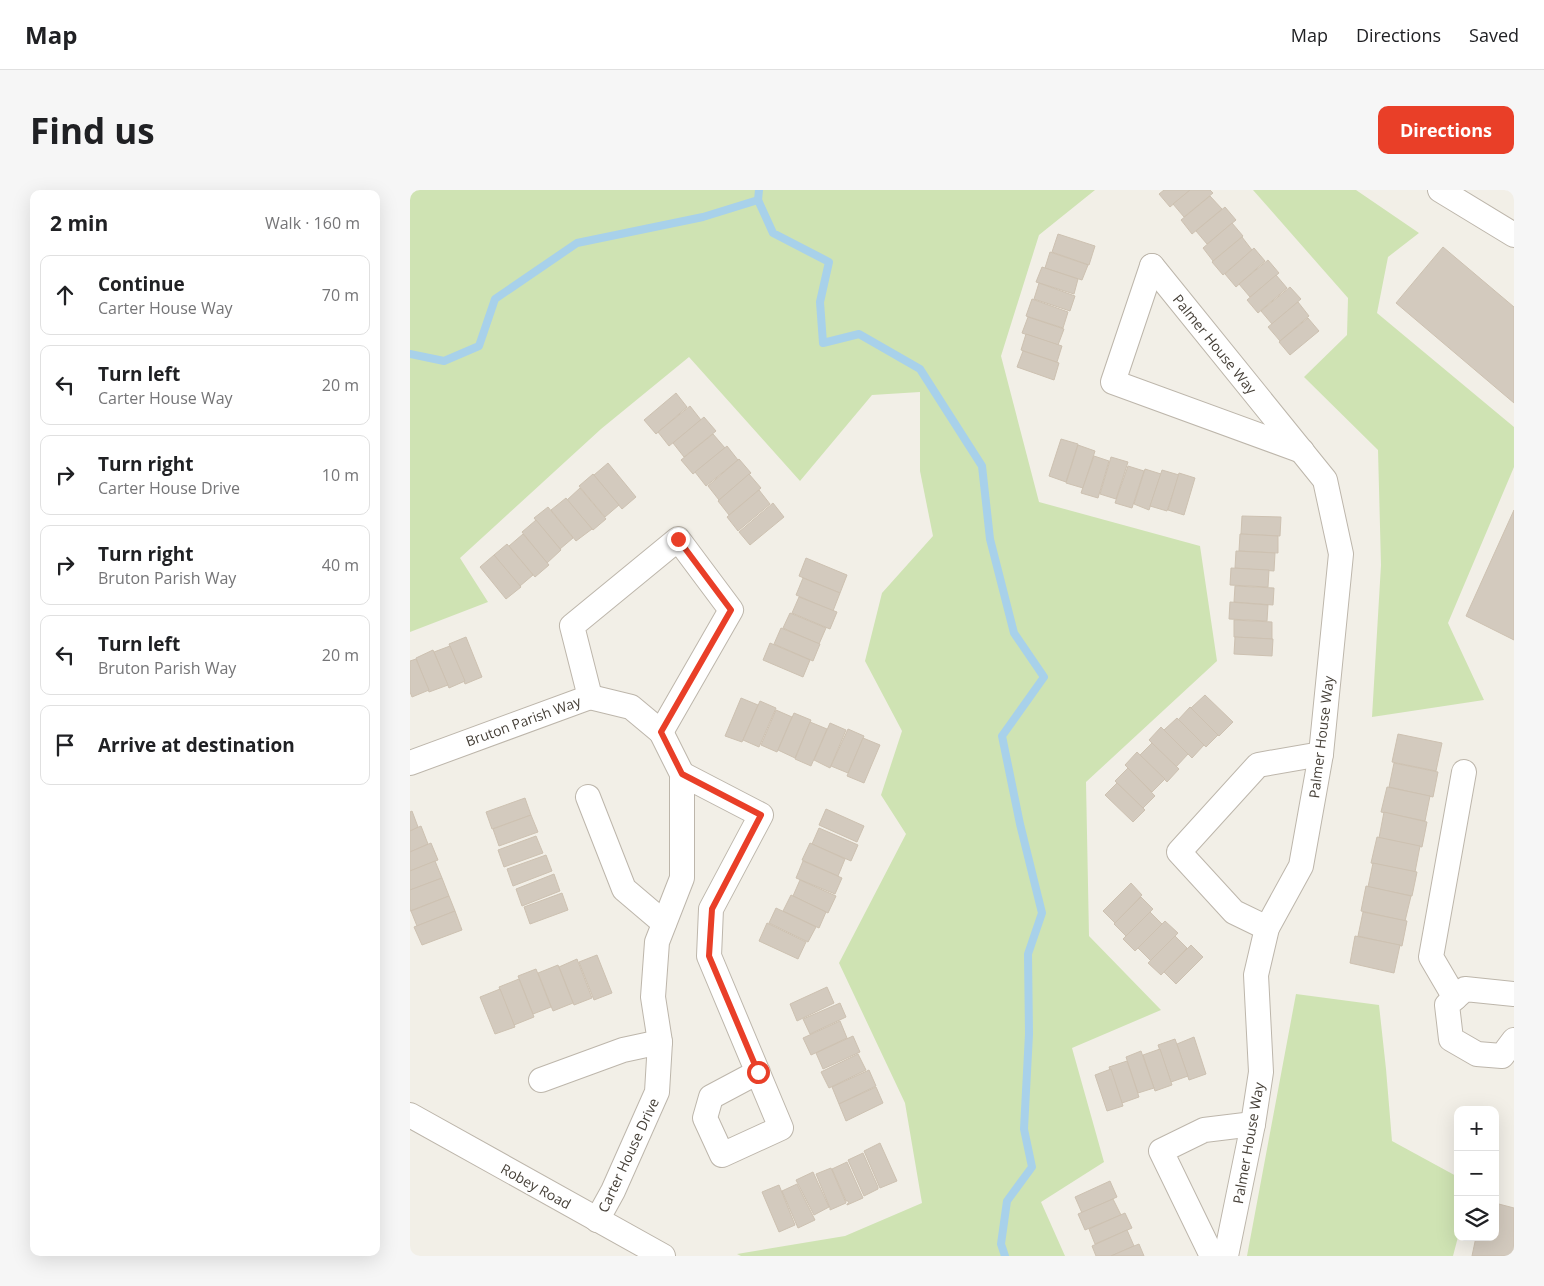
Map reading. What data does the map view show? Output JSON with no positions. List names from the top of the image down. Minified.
{"streets":{"street":["Palmer House Way","Bruton Parish Way","Carter House Drive","Robey Road"]},"crossings":[["Bruton Parish Way","Carter House Drive"],["Carter House Drive","Robey Road"]],"page":{"header":"Map","nav":["Map","Directions","Saved"],"buttons":"Directions","title":"Find us","heading":["2 min","Walk · 160 m"],"list":[["Continue","Carter House Way","70 m"],["Turn left","Carter House Way","20 m"],["Turn right","Carter House Drive","10 m"],["Turn right","Bruton Parish Way","40 m"],["Turn left","Bruton Parish Way","20 m"],"Arrive at destination"],"map_buttons":["+","−"]}}
